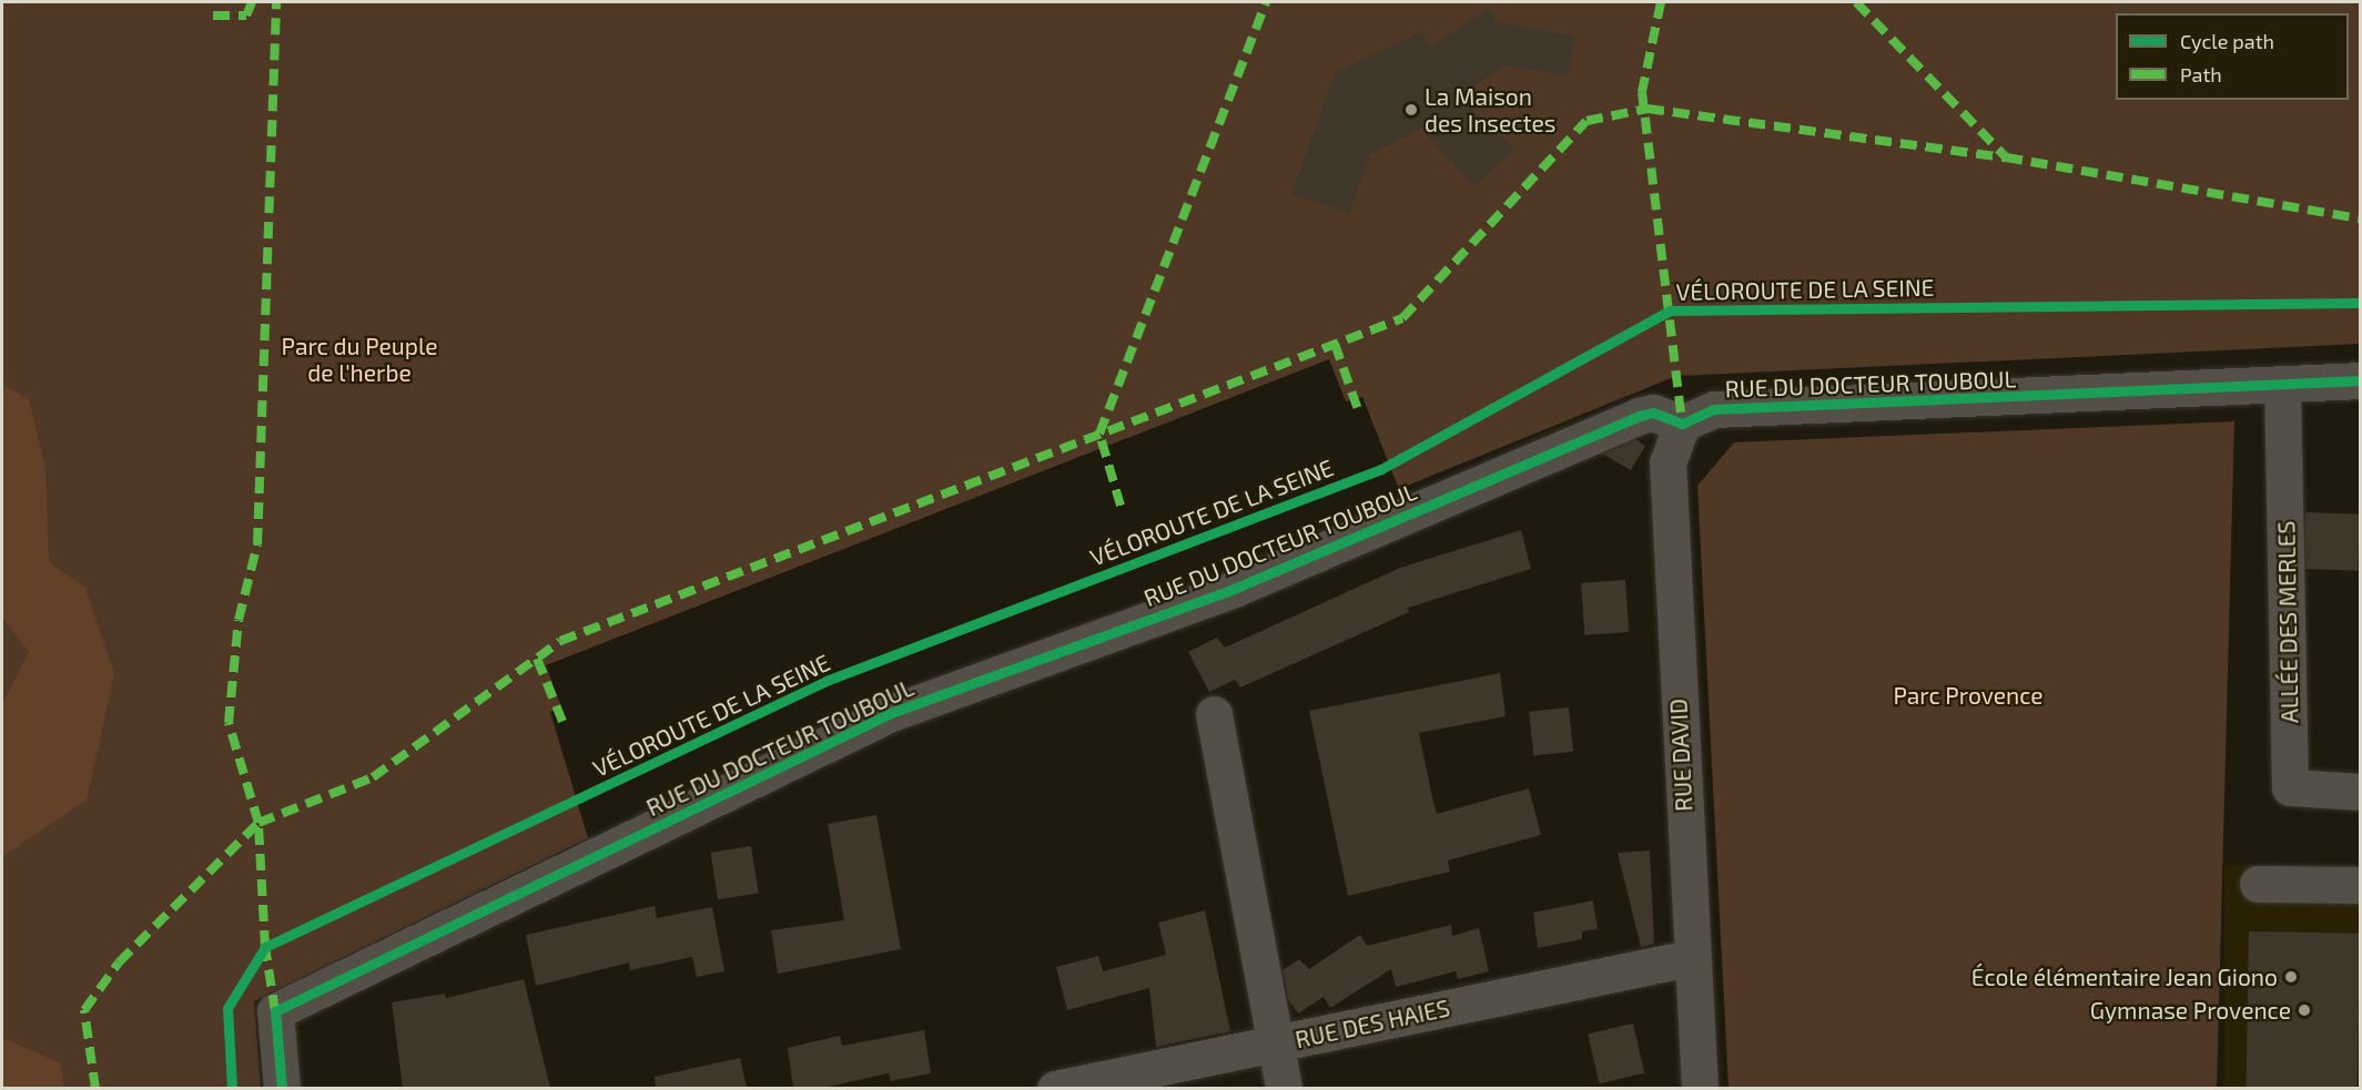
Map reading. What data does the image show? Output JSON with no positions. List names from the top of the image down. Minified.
{"streets":{"street":["RUE DU DOCTEUR TOUBOUL","ALLÉE DES MERLES","RUE DAVID","RUE DES HAIES"],"cycle path":["VÉLOROUTE DE LA SEINE"]},"crossings":[["RUE DU DOCTEUR TOUBOUL","ALLÉE DES MERLES"],["RUE DU DOCTEUR TOUBOUL","RUE DAVID"],["RUE DAVID","RUE DES HAIES"]],"parks":["Parc du Peuple de l'herbe","Parc Provence"],"places":["La Maison des Insectes","École élémentaire Jean Giono","Gymnase Provence"],"legend":["Cycle path","Path"]}
